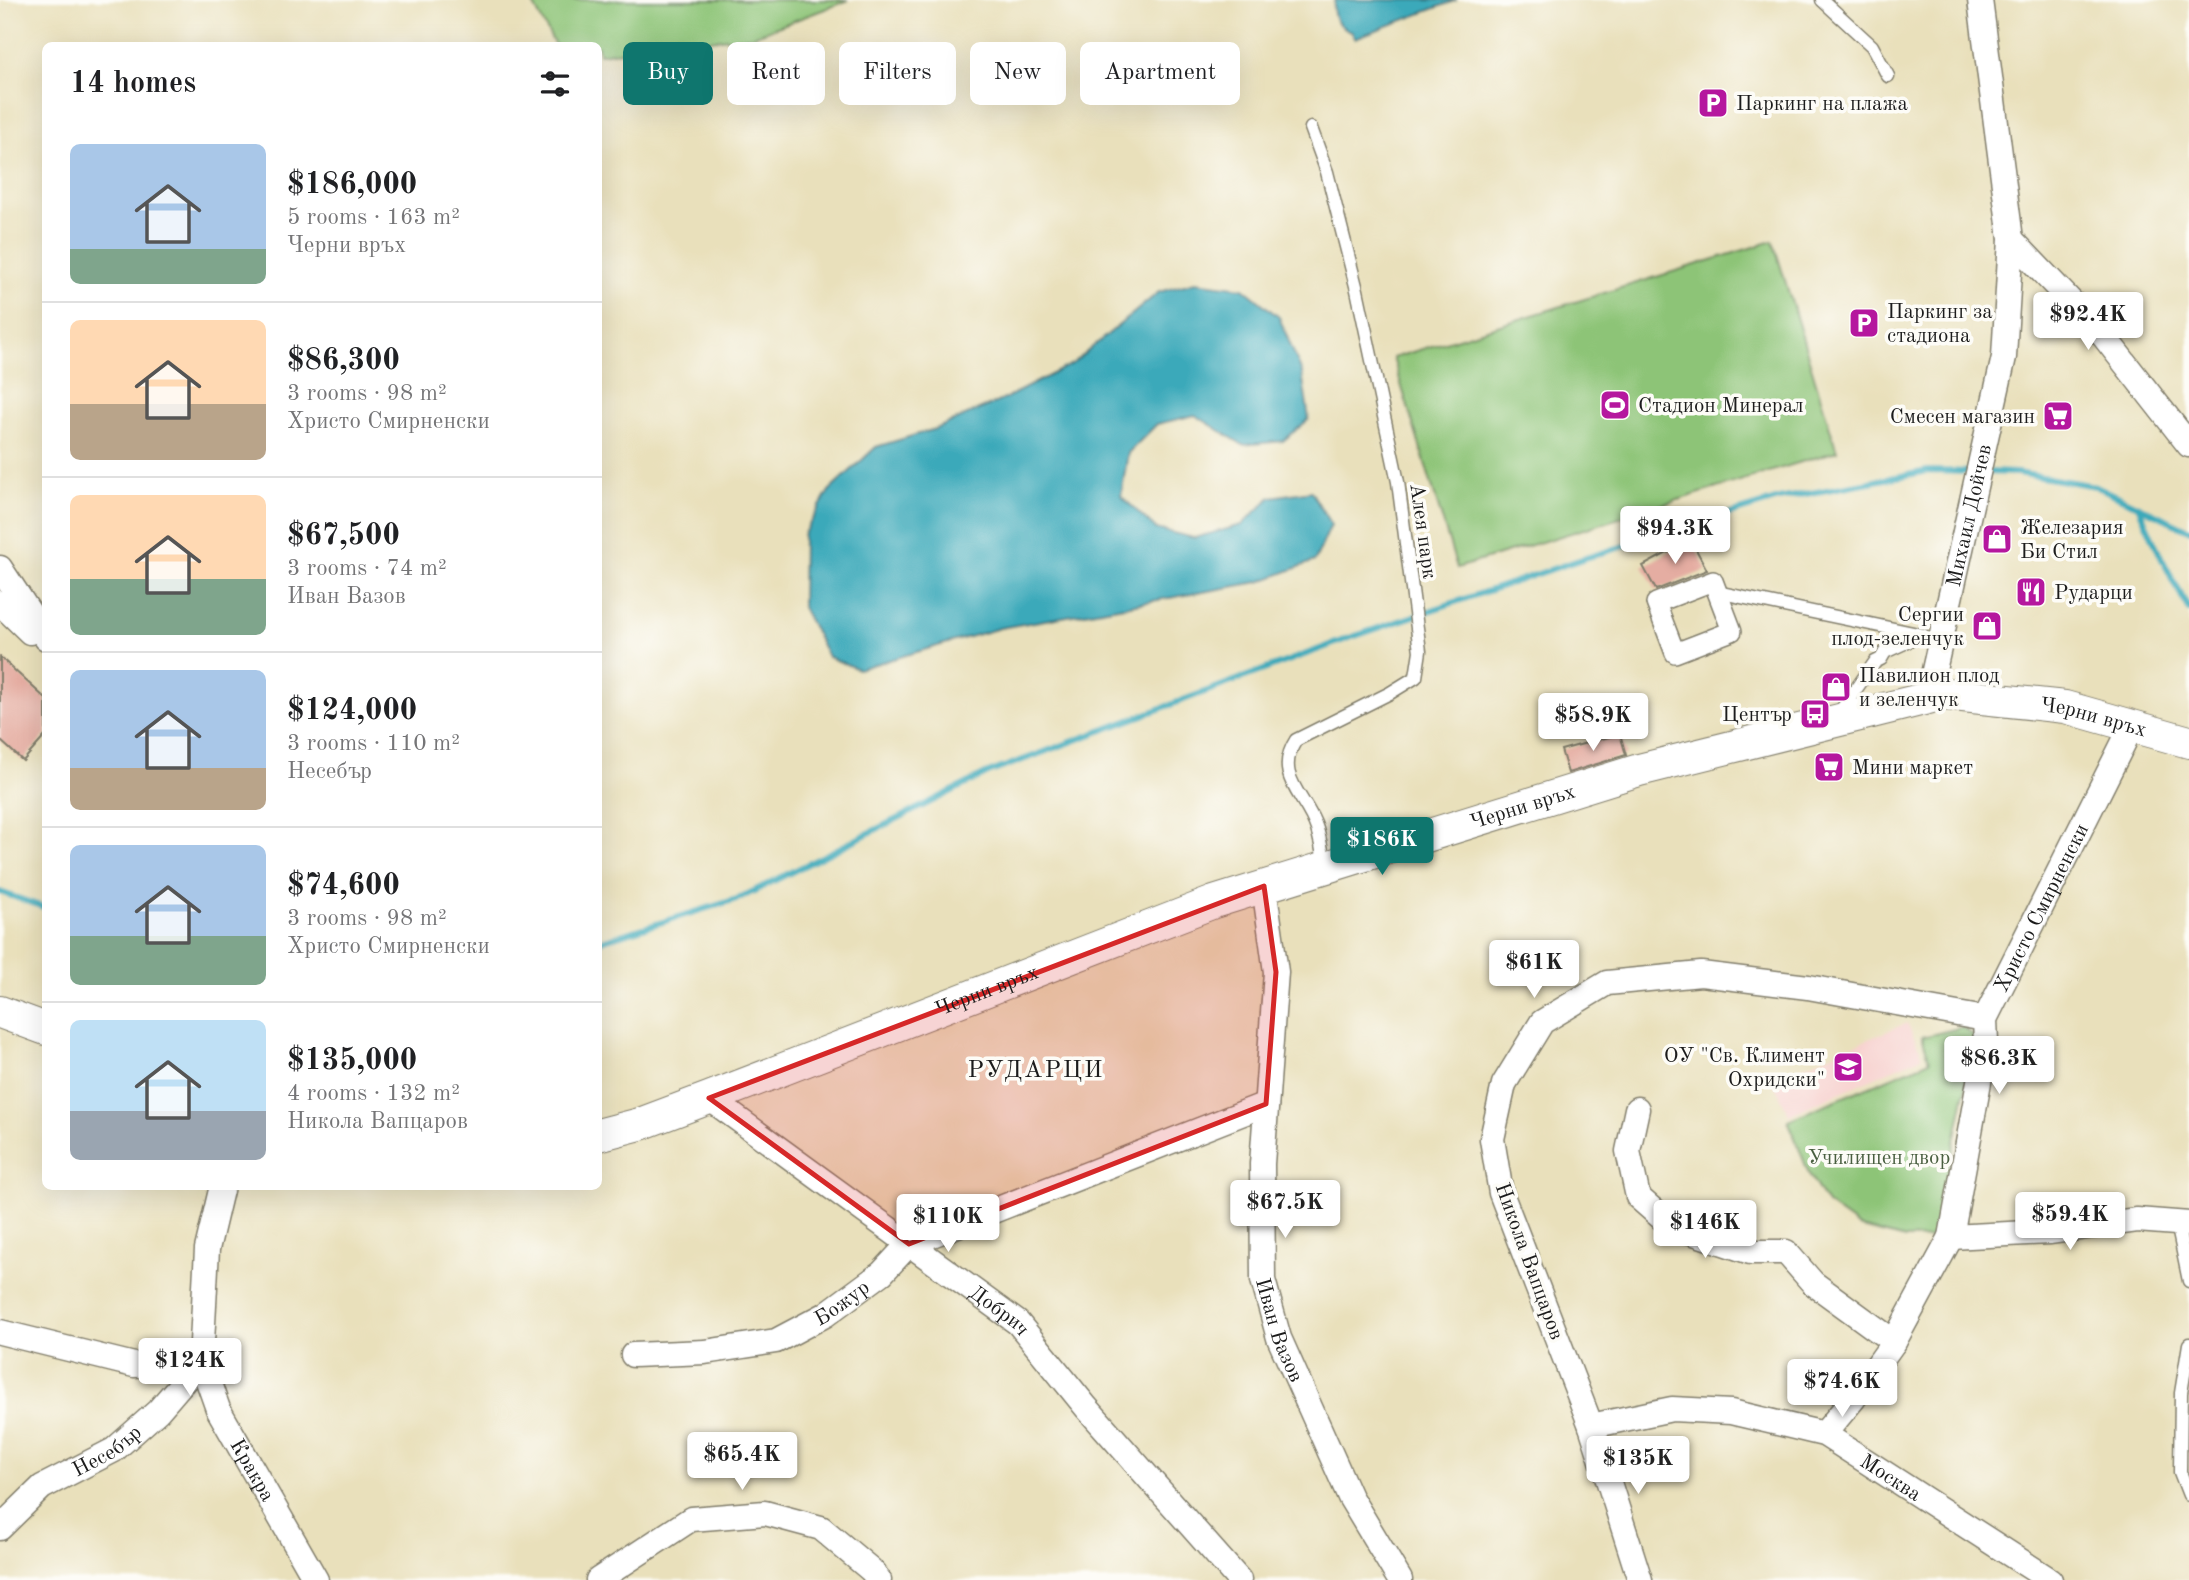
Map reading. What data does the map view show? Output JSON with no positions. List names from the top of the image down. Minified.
{"streets":{"street":["Михаил Дойчев","Черни връх","Христо Смирненски","Никола Вапцаров","Божур","Добрич","Иван Вазов","Несебър","Кракра","Москва"],"lane":["Алея парк"]},"crossings":[["Михаил Дойчев","Черни връх"],["Алея парк","Черни връх"],["Черни връх","Христо Смирненски"],["Черни връх","Добрич"],["Черни връх","Иван Вазов"],["Христо Смирненски","Никола Вапцаров"],["Христо Смирненски","Москва"],["Никола Вапцаров","Москва"],["Божур","Добрич"],["Божур","Иван Вазов"],["Несебър","Кракра"]],"districts":["РУДАРЦИ"],"parks":["Училищен двор"],"places":{"parking":["Паркинг на плажа","Паркинг за стадиона"],"sports":["Стадион Минерал"],"supermarket":["Смесен магазин","Мини маркет"],"shop":["Железария Би Стил","Сергии плод-зеленчук","Павилион плод и зеленчук"],"restaurant":["Рударци"],"bus stop":["Център"],"school or university":["ОУ \"Св. Климент Охридски\""]},"page":{"chip":["Buy","Rent","Filters","New","Apartment"],"heading":"14 homes","list":[{"name":"$186,000","note":"5 rooms · 163 m² · Черни връх"},{"name":"$86,300","note":"3 rooms · 98 m² · Христо Смирненски"},{"name":"$67,500","note":"3 rooms · 74 m² · Иван Вазов"},{"name":"$124,000","note":"3 rooms · 110 m² · Несебър"},{"name":"$74,600","note":"3 rooms · 98 m² · Христо Смирненски"},{"name":"$135,000","note":"4 rooms · 132 m² · Никола Вапцаров"}],"price":["$92.4K","$94.3K","$58.9K","$186K","$61K","$86.3K","$67.5K","$59.4K","$110K","$146K","$124K","$74.6K","$65.4K","$135K"]}}
